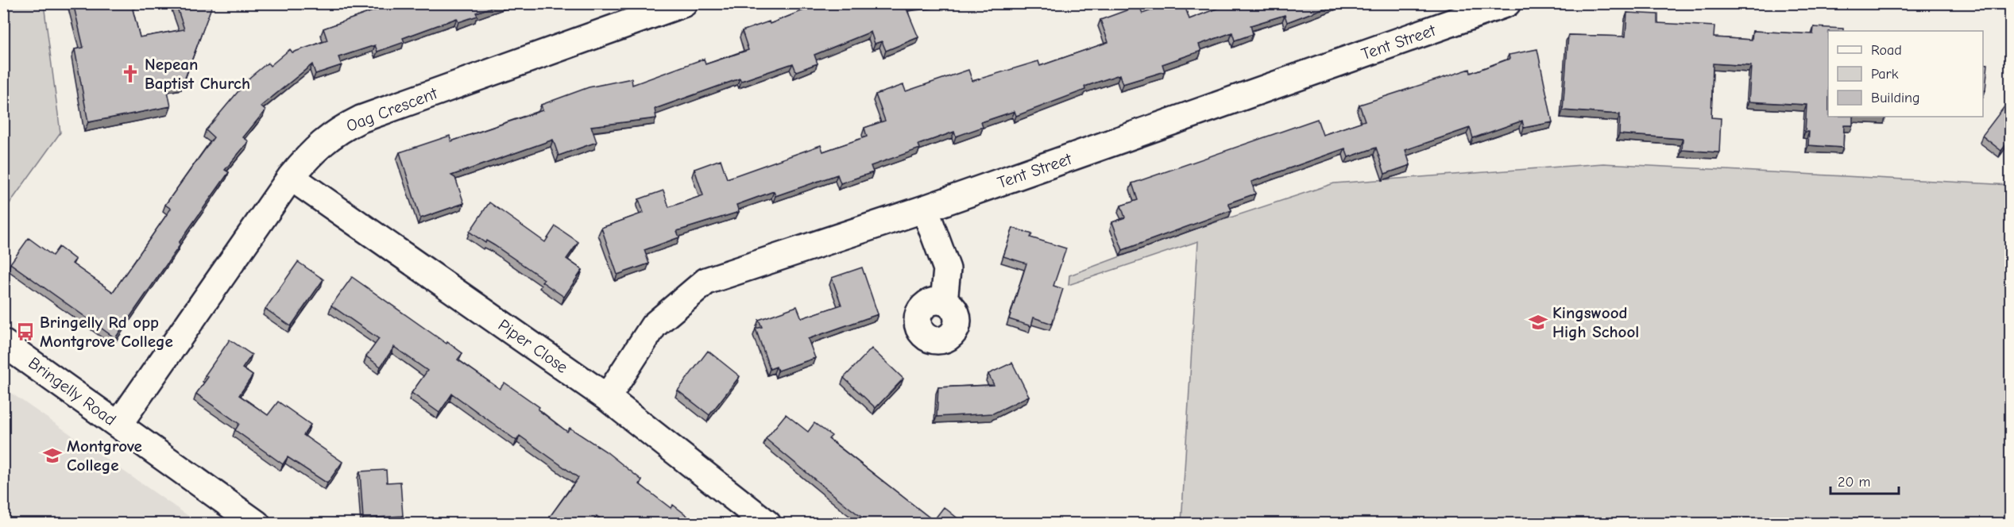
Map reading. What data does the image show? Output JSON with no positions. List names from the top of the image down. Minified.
{"streets":{"street":["Tent Street","Oag Crescent","Piper Close","Bringelly Road"]},"crossings":[["Tent Street","Piper Close"],["Oag Crescent","Piper Close"],["Oag Crescent","Bringelly Road"]],"places":{"church":["Nepean Baptist Church"],"school or university":["Kingswood High School","Montgrove College"],"bus stop":["Bringelly Rd opp Montgrove College"]},"legend":["Road","Park","Building"],"scale_bar":"20 m"}
